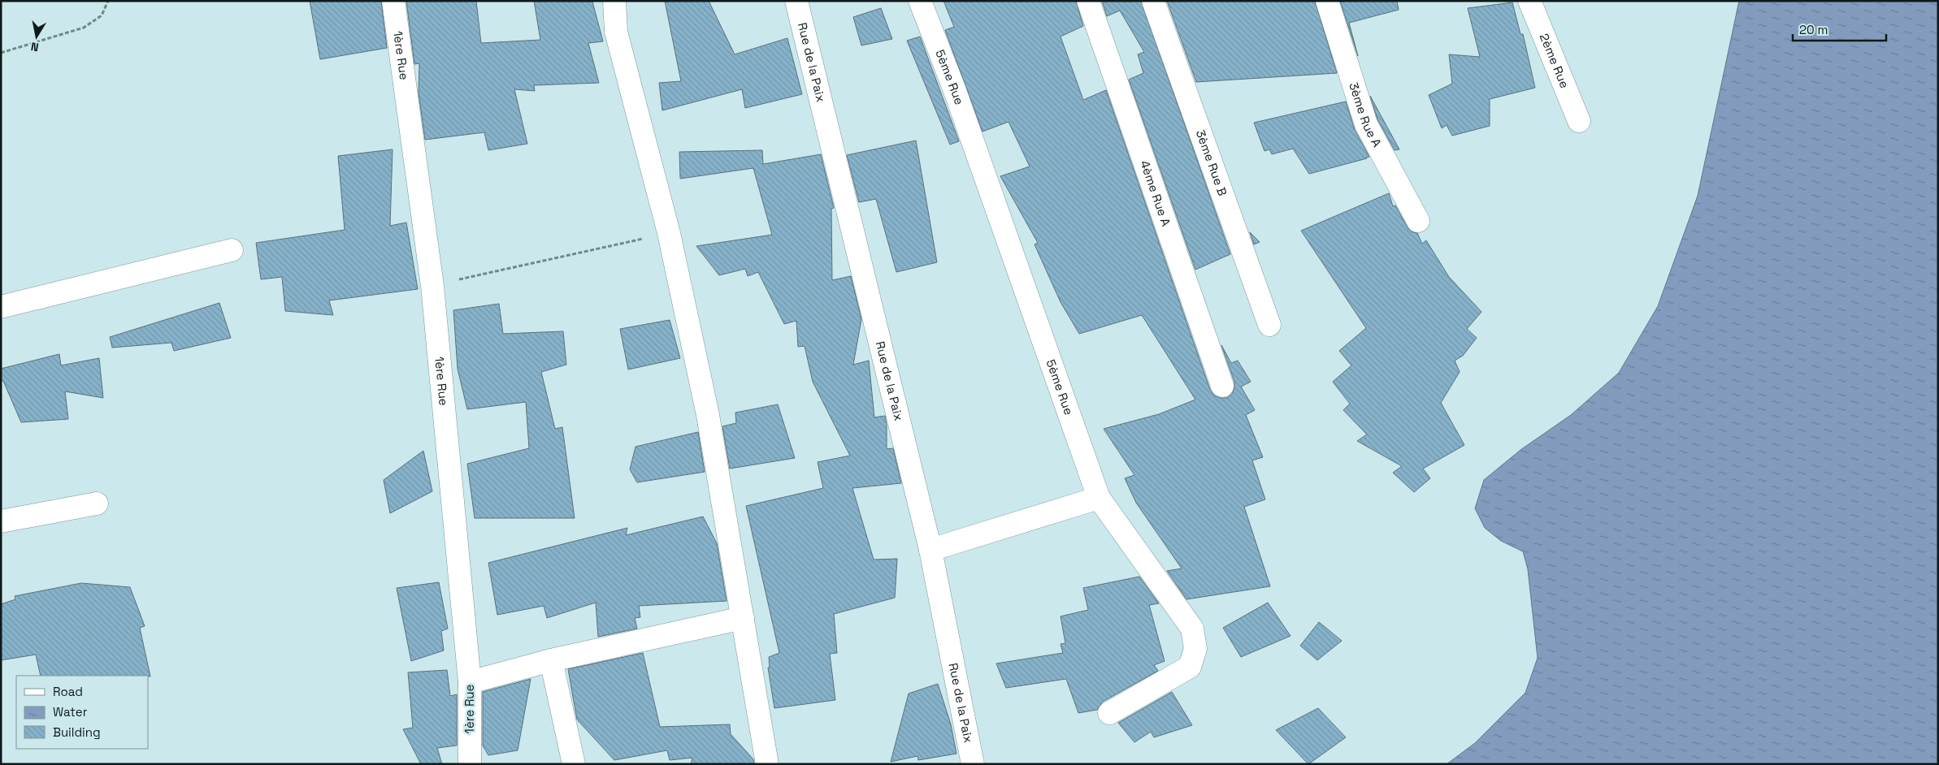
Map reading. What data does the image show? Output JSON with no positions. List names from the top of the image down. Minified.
{"streets":{"street":["1ère Rue","2ème Rue","Rue de la Paix","5ème Rue","3ème Rue A","3ème Rue B","4ème Rue A"]},"legend":["Road","Water","Building"],"scale_bar":"20 m","north":"bottom"}
